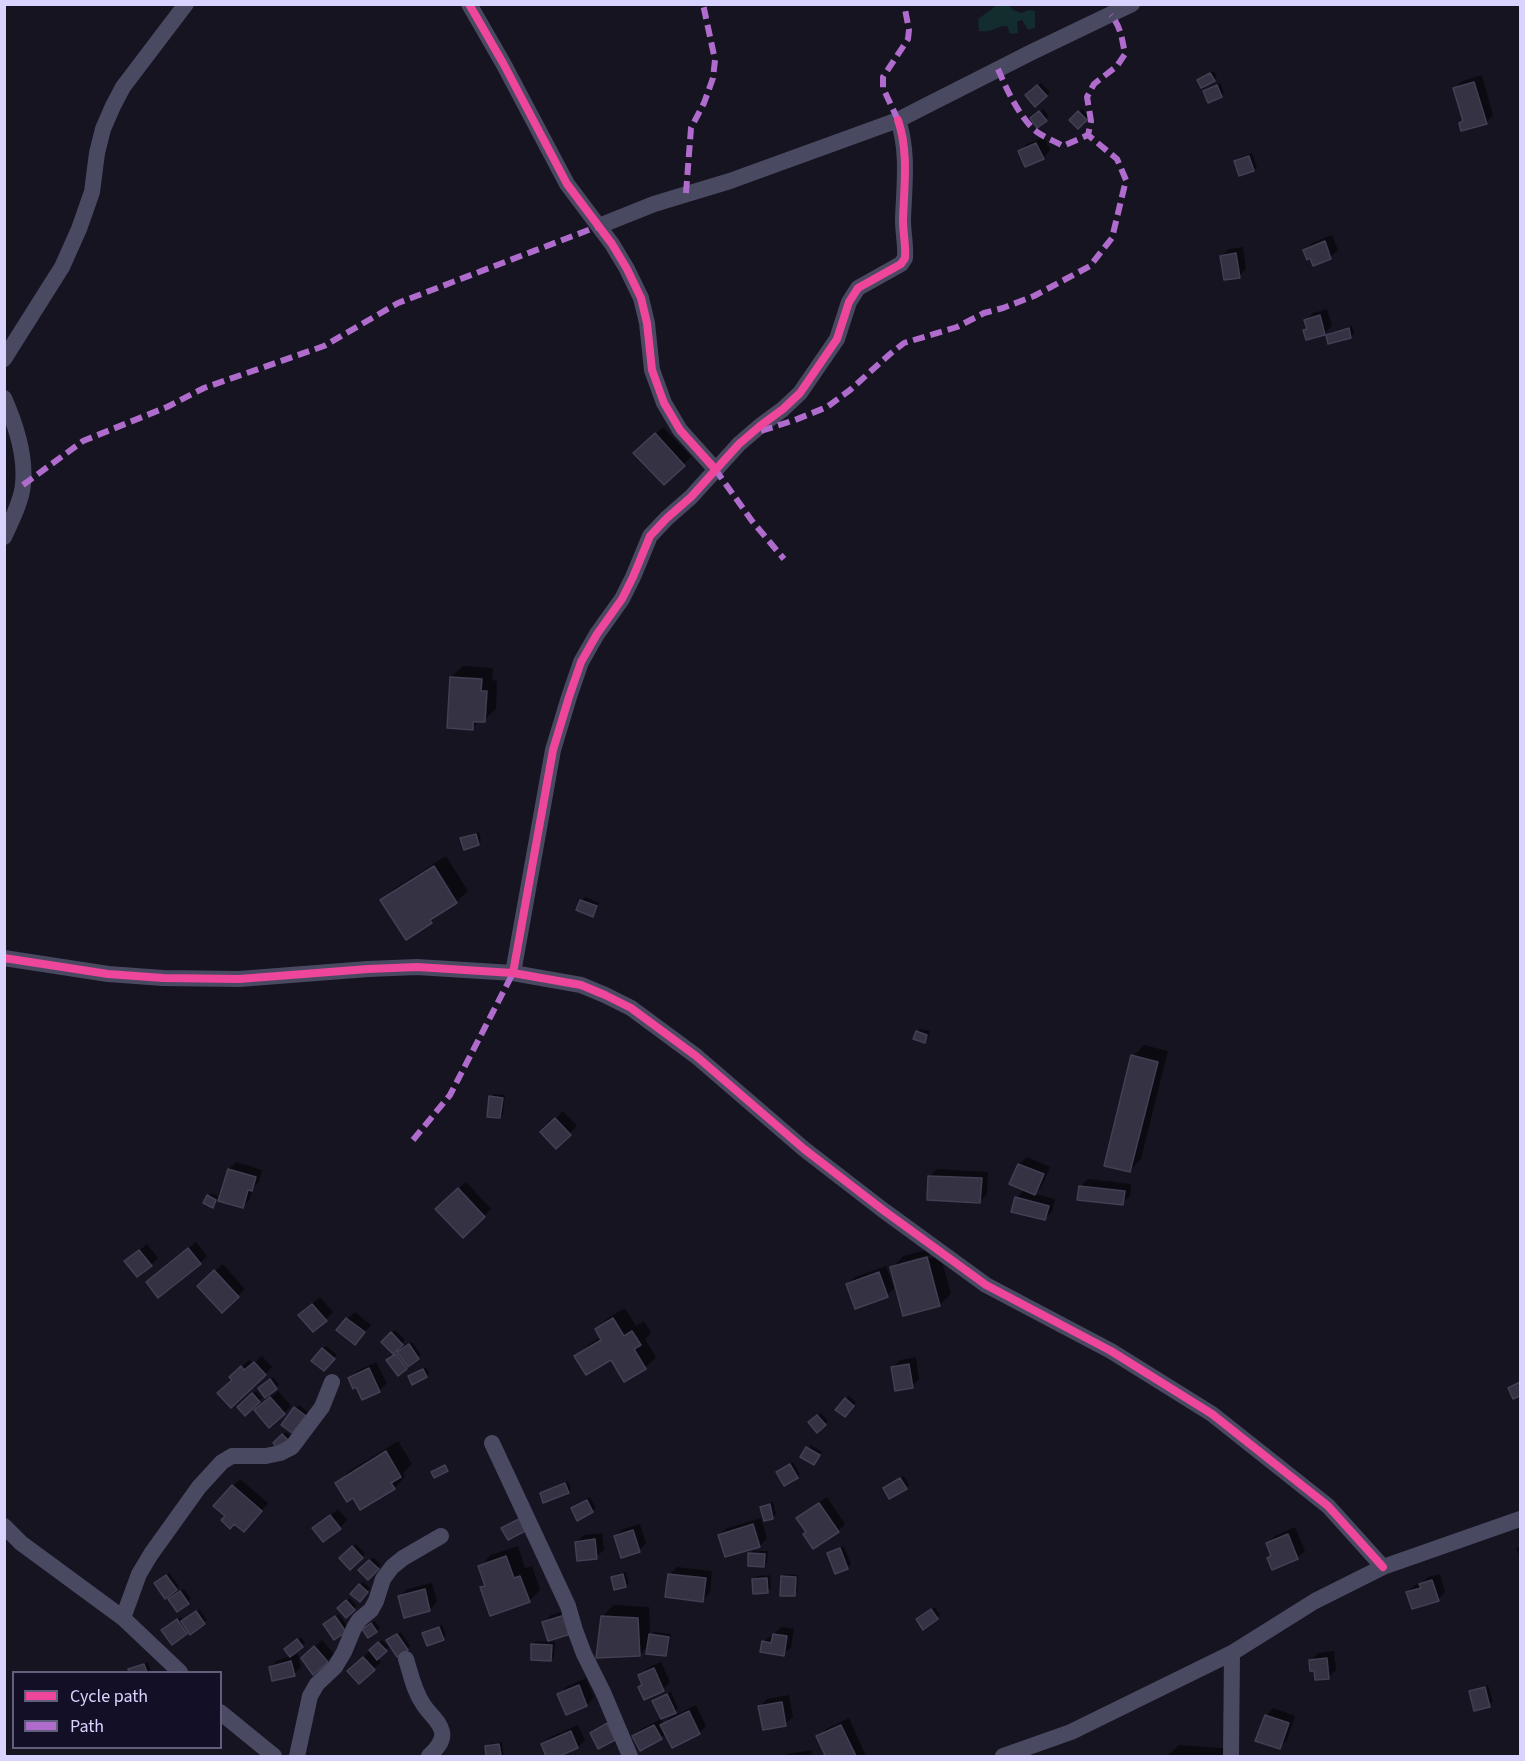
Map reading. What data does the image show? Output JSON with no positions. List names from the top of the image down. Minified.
{"legend":["Cycle path","Path"]}
